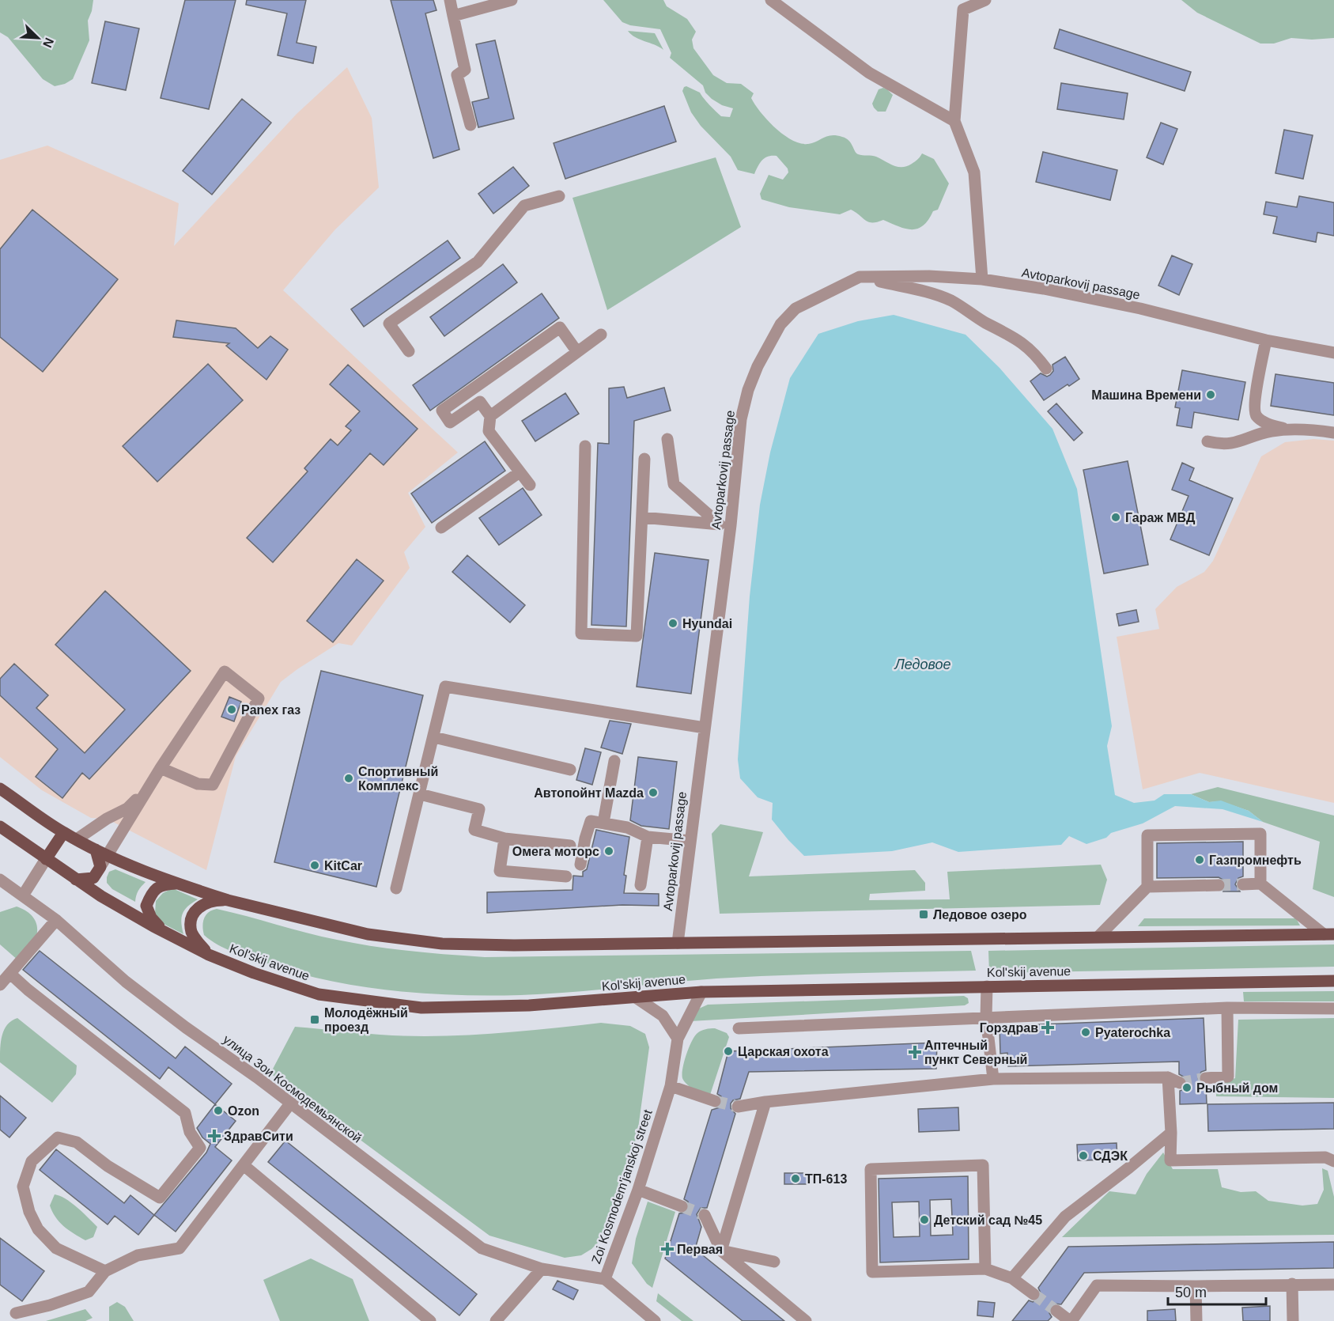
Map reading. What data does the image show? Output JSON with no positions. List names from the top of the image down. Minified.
{"streets":{"main road":["Kol'skij avenue"],"street":["Avtoparkovij passage","улица Зои Космодемьянской","Zoi Kosmodem'janskoj street"]},"crossings":[["Kol'skij avenue","Zoi Kosmodem'janskoj street"],["улица Зои Космодемьянской","Zoi Kosmodem'janskoj street"]],"water":["Ледовое"],"places":{"other":["Машина Времени","Гараж МВД","Hyundai","Panex газ","Спортивный Комплекс","Автопойнт Mazda","Омега моторс","Газпромнефть","KitCar","Pyaterochka","Царская охота","Рыбный дом","Ozon","СДЭК","ТП-613","Детский сад №45"],"transit":["Ледовое озеро","Молодёжный проезд"],"health":["Горздрав","Аптечный пункт Северный","ЗдравСити","Первая"]},"scale_bar":"50 m","north":"bottom right"}
